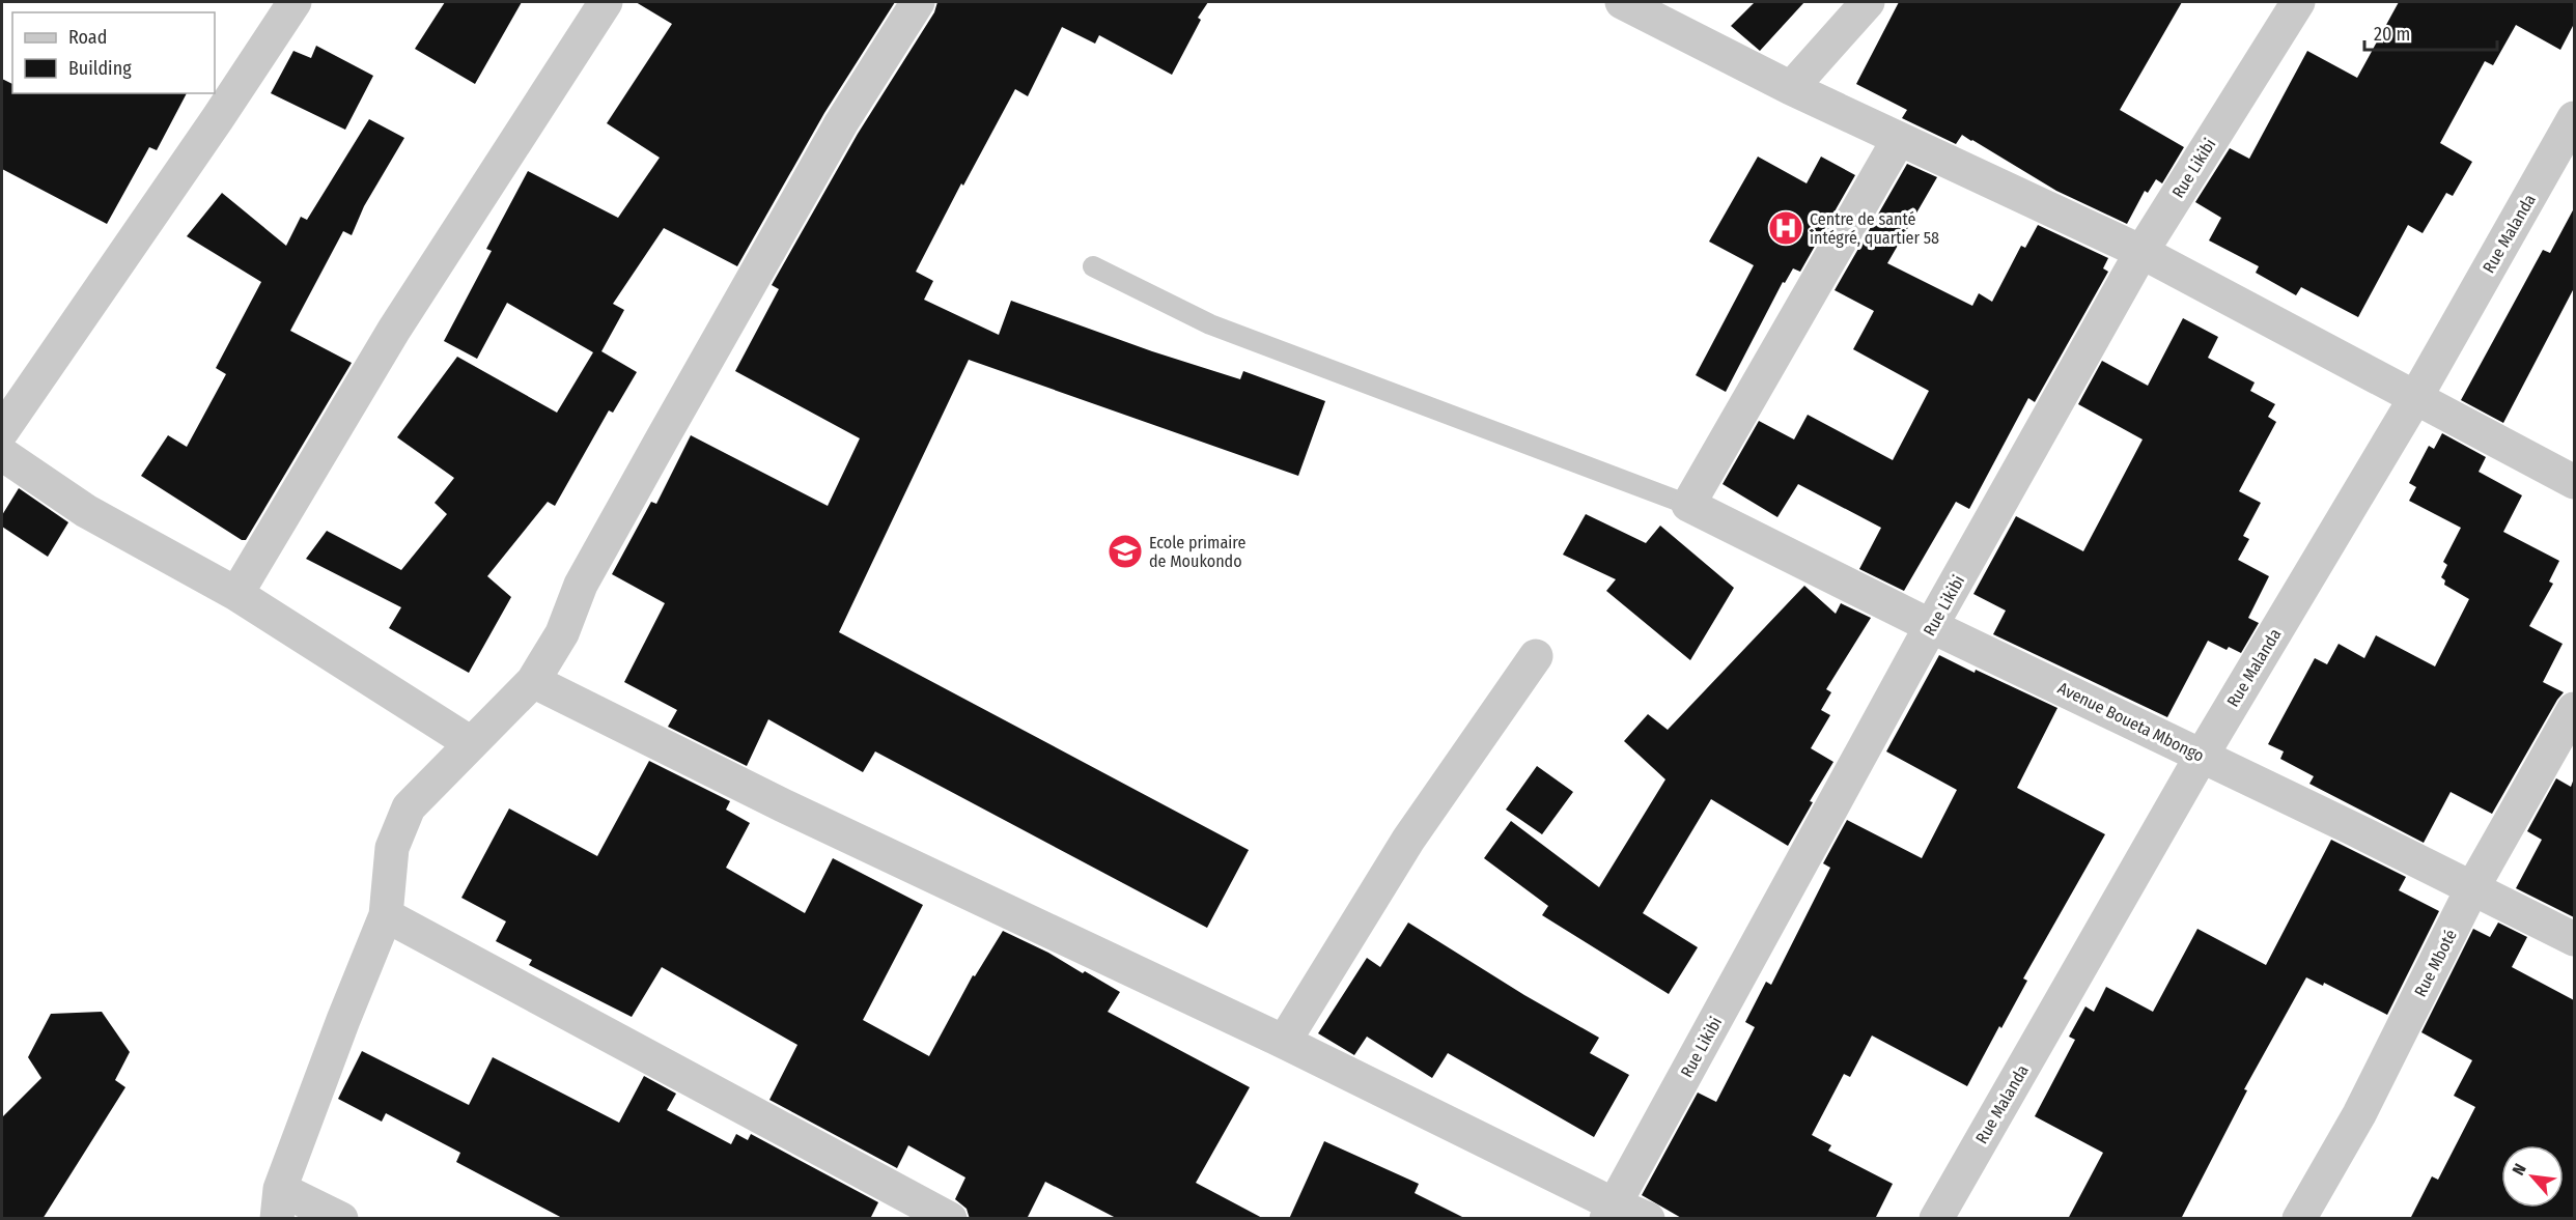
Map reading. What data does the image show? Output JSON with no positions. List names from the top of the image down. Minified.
{"streets":{"street":["Rue Likibi","Rue Malanda","Avenue Boueta Mbongo","Rue Mboté"]},"crossings":[["Rue Likibi","Avenue Boueta Mbongo"],["Rue Malanda","Avenue Boueta Mbongo"],["Avenue Boueta Mbongo","Rue Mboté"]],"places":{"hospital":["Centre de santé intégré, quartier 58"],"school or university":["Ecole primaire de Moukondo"]},"legend":["Road","Building"],"scale_bar":"20 m","north":"top left"}
